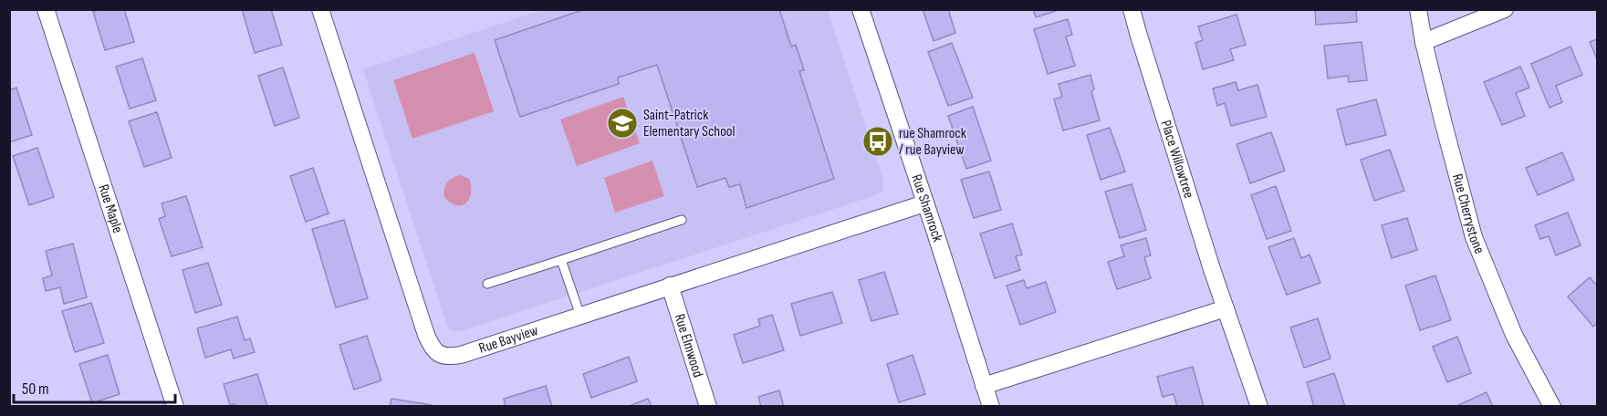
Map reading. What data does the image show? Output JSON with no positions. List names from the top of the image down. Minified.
{"streets":{"street":["Place Willowtree","Rue Maple","Rue Shamrock","Rue Cherrystone","Rue Bayview","Rue Elmwood"]},"crossings":[["Rue Shamrock","Rue Bayview"],["Rue Bayview","Rue Elmwood"]],"places":{"school or university":["Saint-Patrick Elementary School"],"bus stop":["rue Shamrock / rue Bayview"]},"scale_bar":"50 m"}
